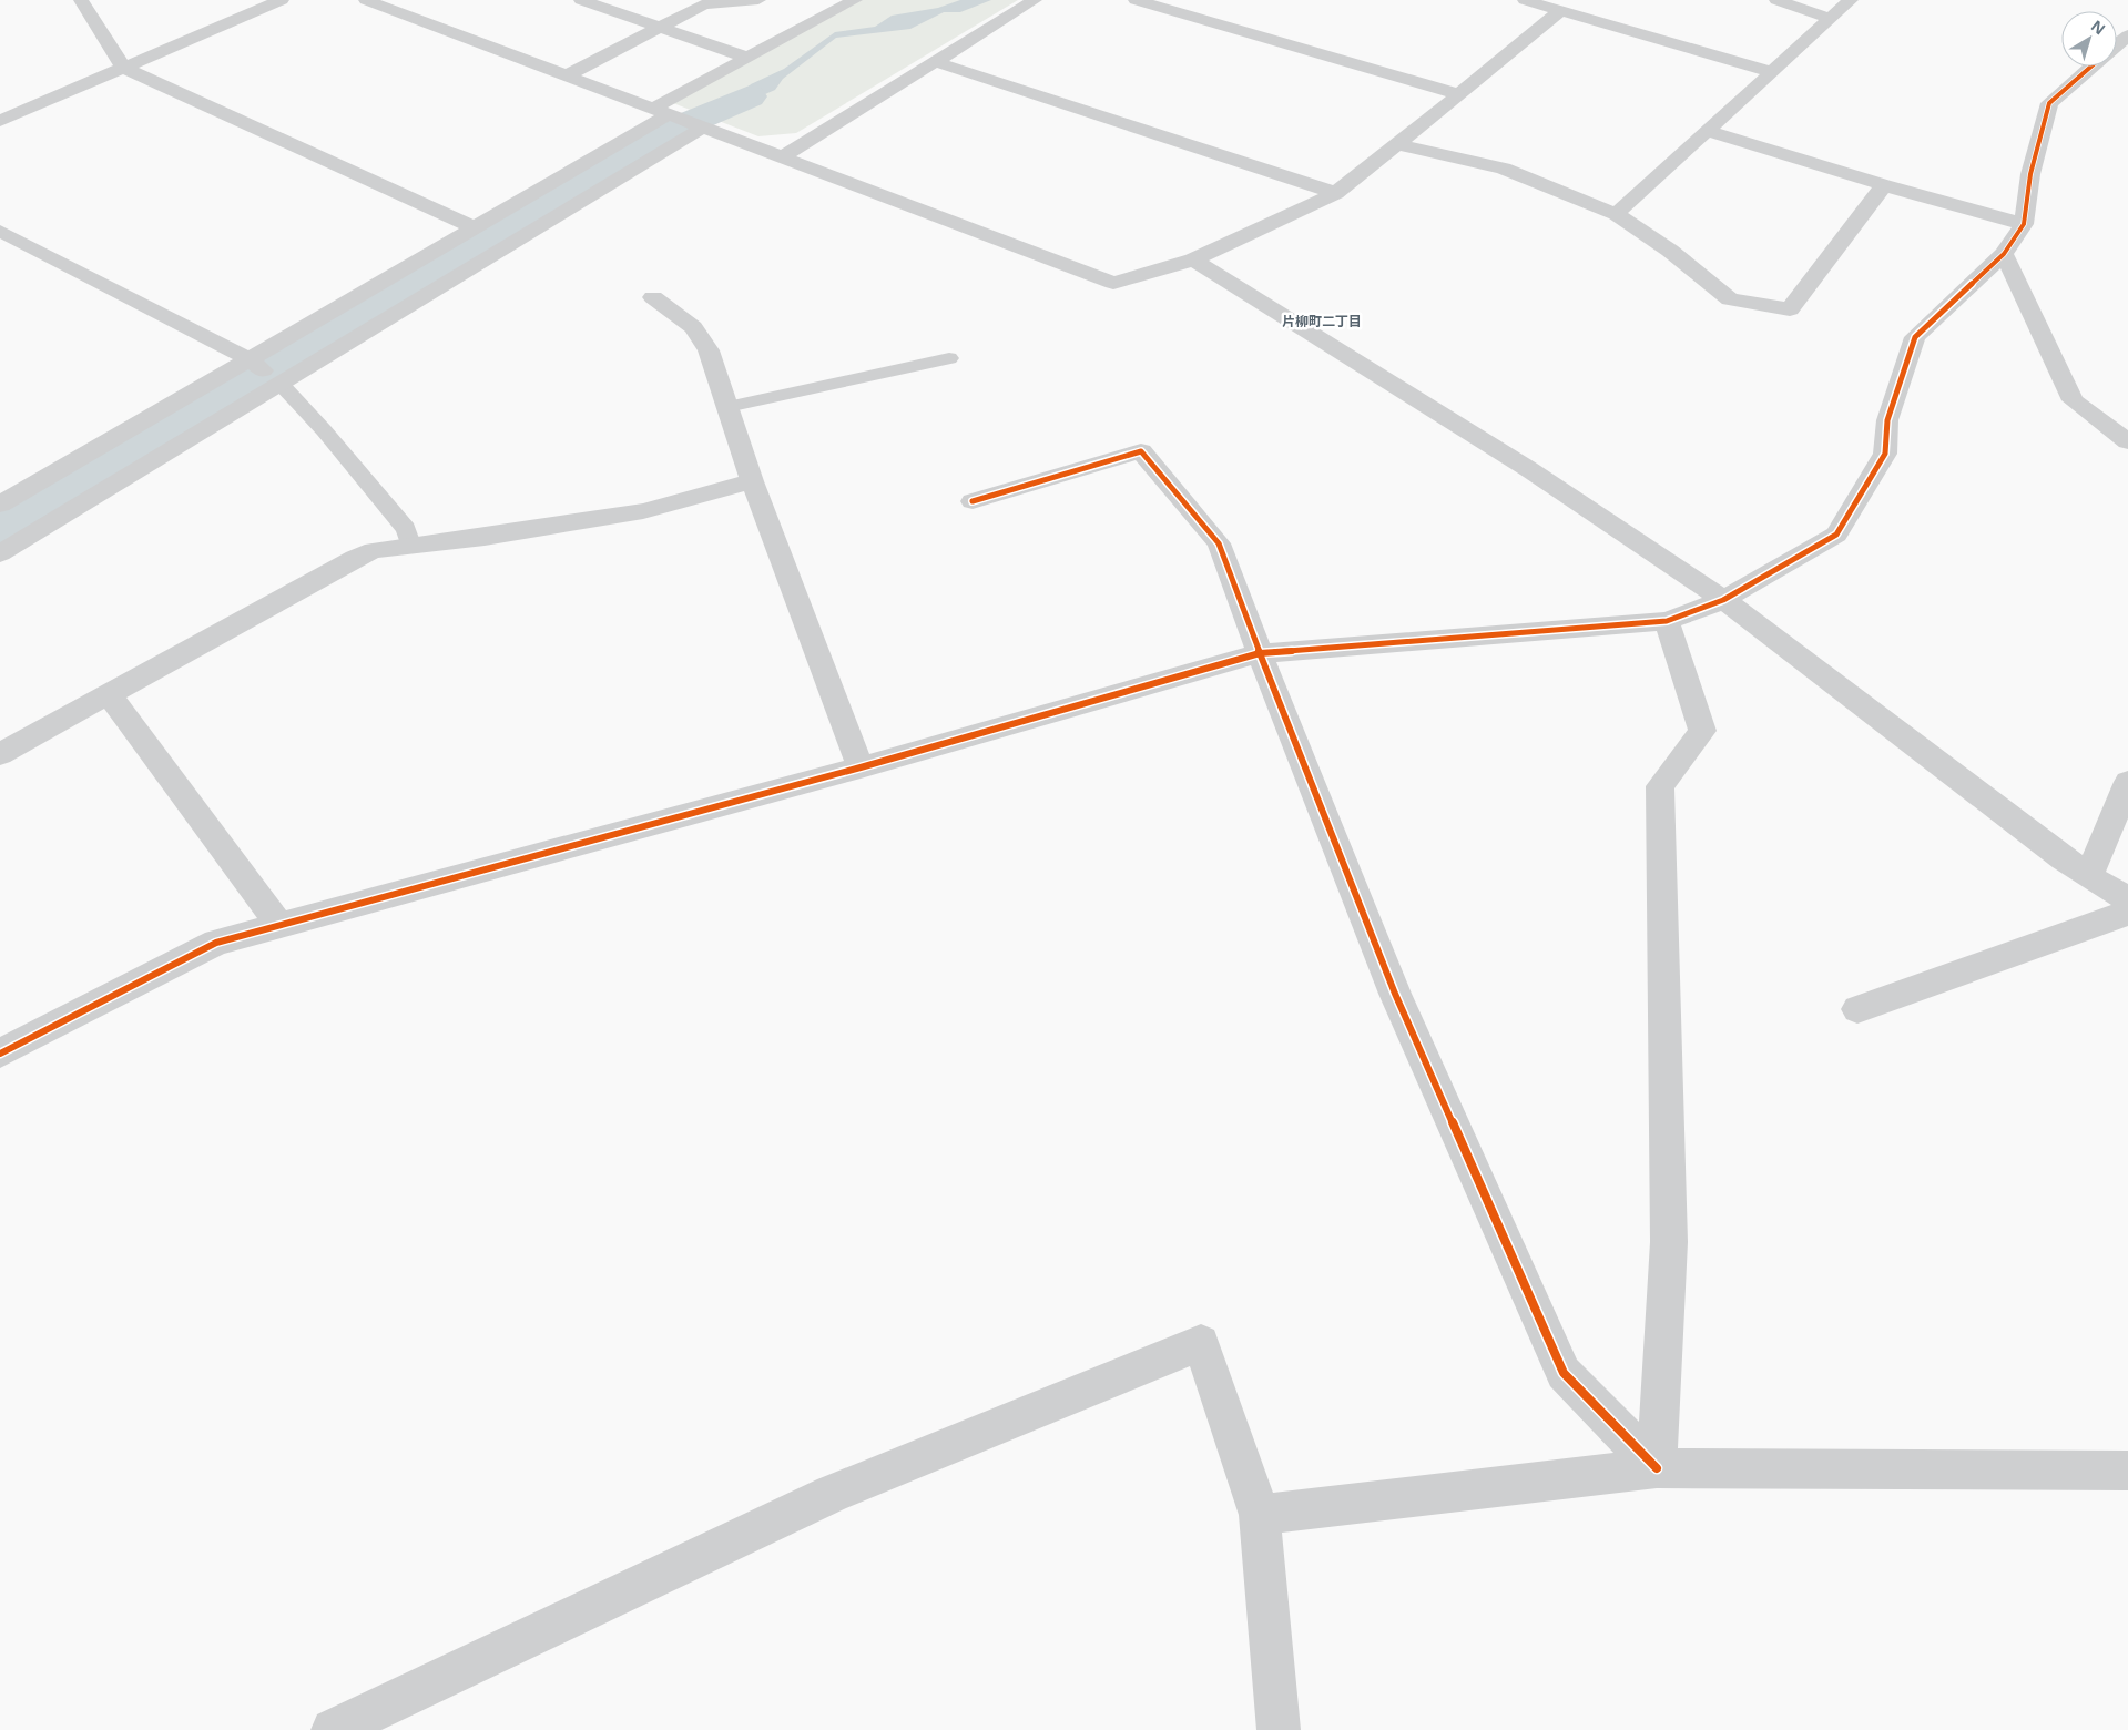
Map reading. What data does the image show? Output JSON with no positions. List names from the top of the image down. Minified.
{"districts":["片柳町二丁目"],"north":"top right"}
